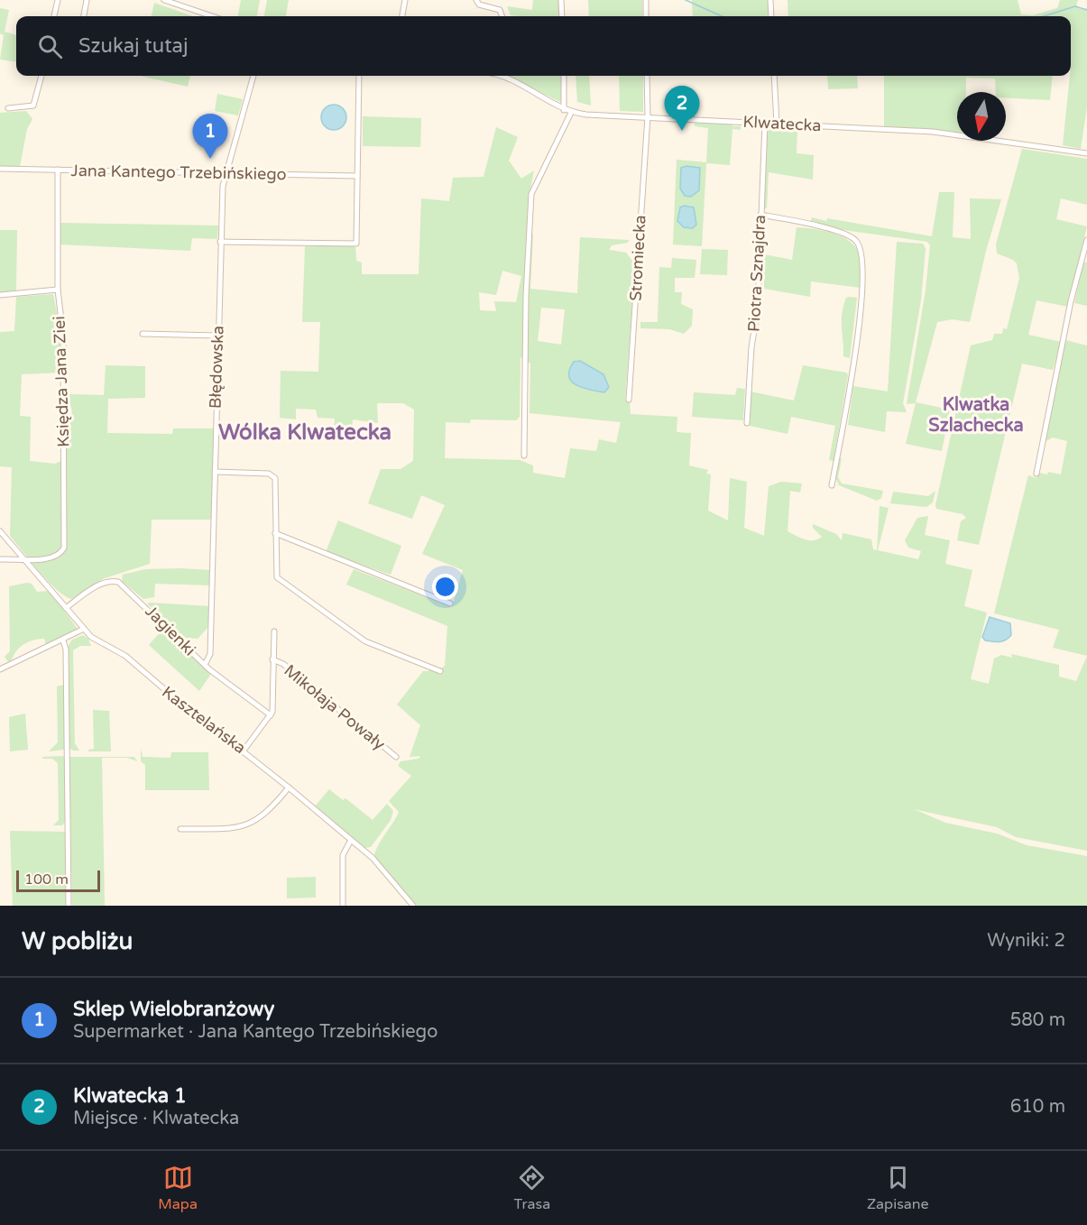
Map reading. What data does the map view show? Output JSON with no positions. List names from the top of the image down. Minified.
{"streets":{"street":["Klwatecka","Jana Kantego Trzebińskiego","Stromiecka","Piotra Sznajdra","Błędowska","Księdza Jana Ziei","Jagienki","Mikołaja Powały","Kasztelańska"]},"crossings":[["Klwatecka","Stromiecka"],["Klwatecka","Piotra Sznajdra"],["Jana Kantego Trzebińskiego","Błędowska"],["Jana Kantego Trzebińskiego","Księdza Jana Ziei"],["Błędowska","Jagienki"],["Księdza Jana Ziei","Kasztelańska"],["Jagienki","Kasztelańska"]],"districts":["Klwatka Szlachecka","Wólka Klwatecka"],"scale_bar":"100 m","north":"bottom","page":{"search":"Szukaj tutaj","pins":["2","1"],"scale":"100 m","heading":["W pobliżu","Wyniki: 2"],"list":[{"mark":"1","name":"Sklep Wielobranżowy","note":"Supermarket · Jana Kantego Trzebińskiego","value":"580 m"},{"mark":"2","name":"Klwatecka 1","note":"Miejsce · Klwatecka","value":"610 m"}],"nav":["Mapa","Trasa","Zapisane"]}}
